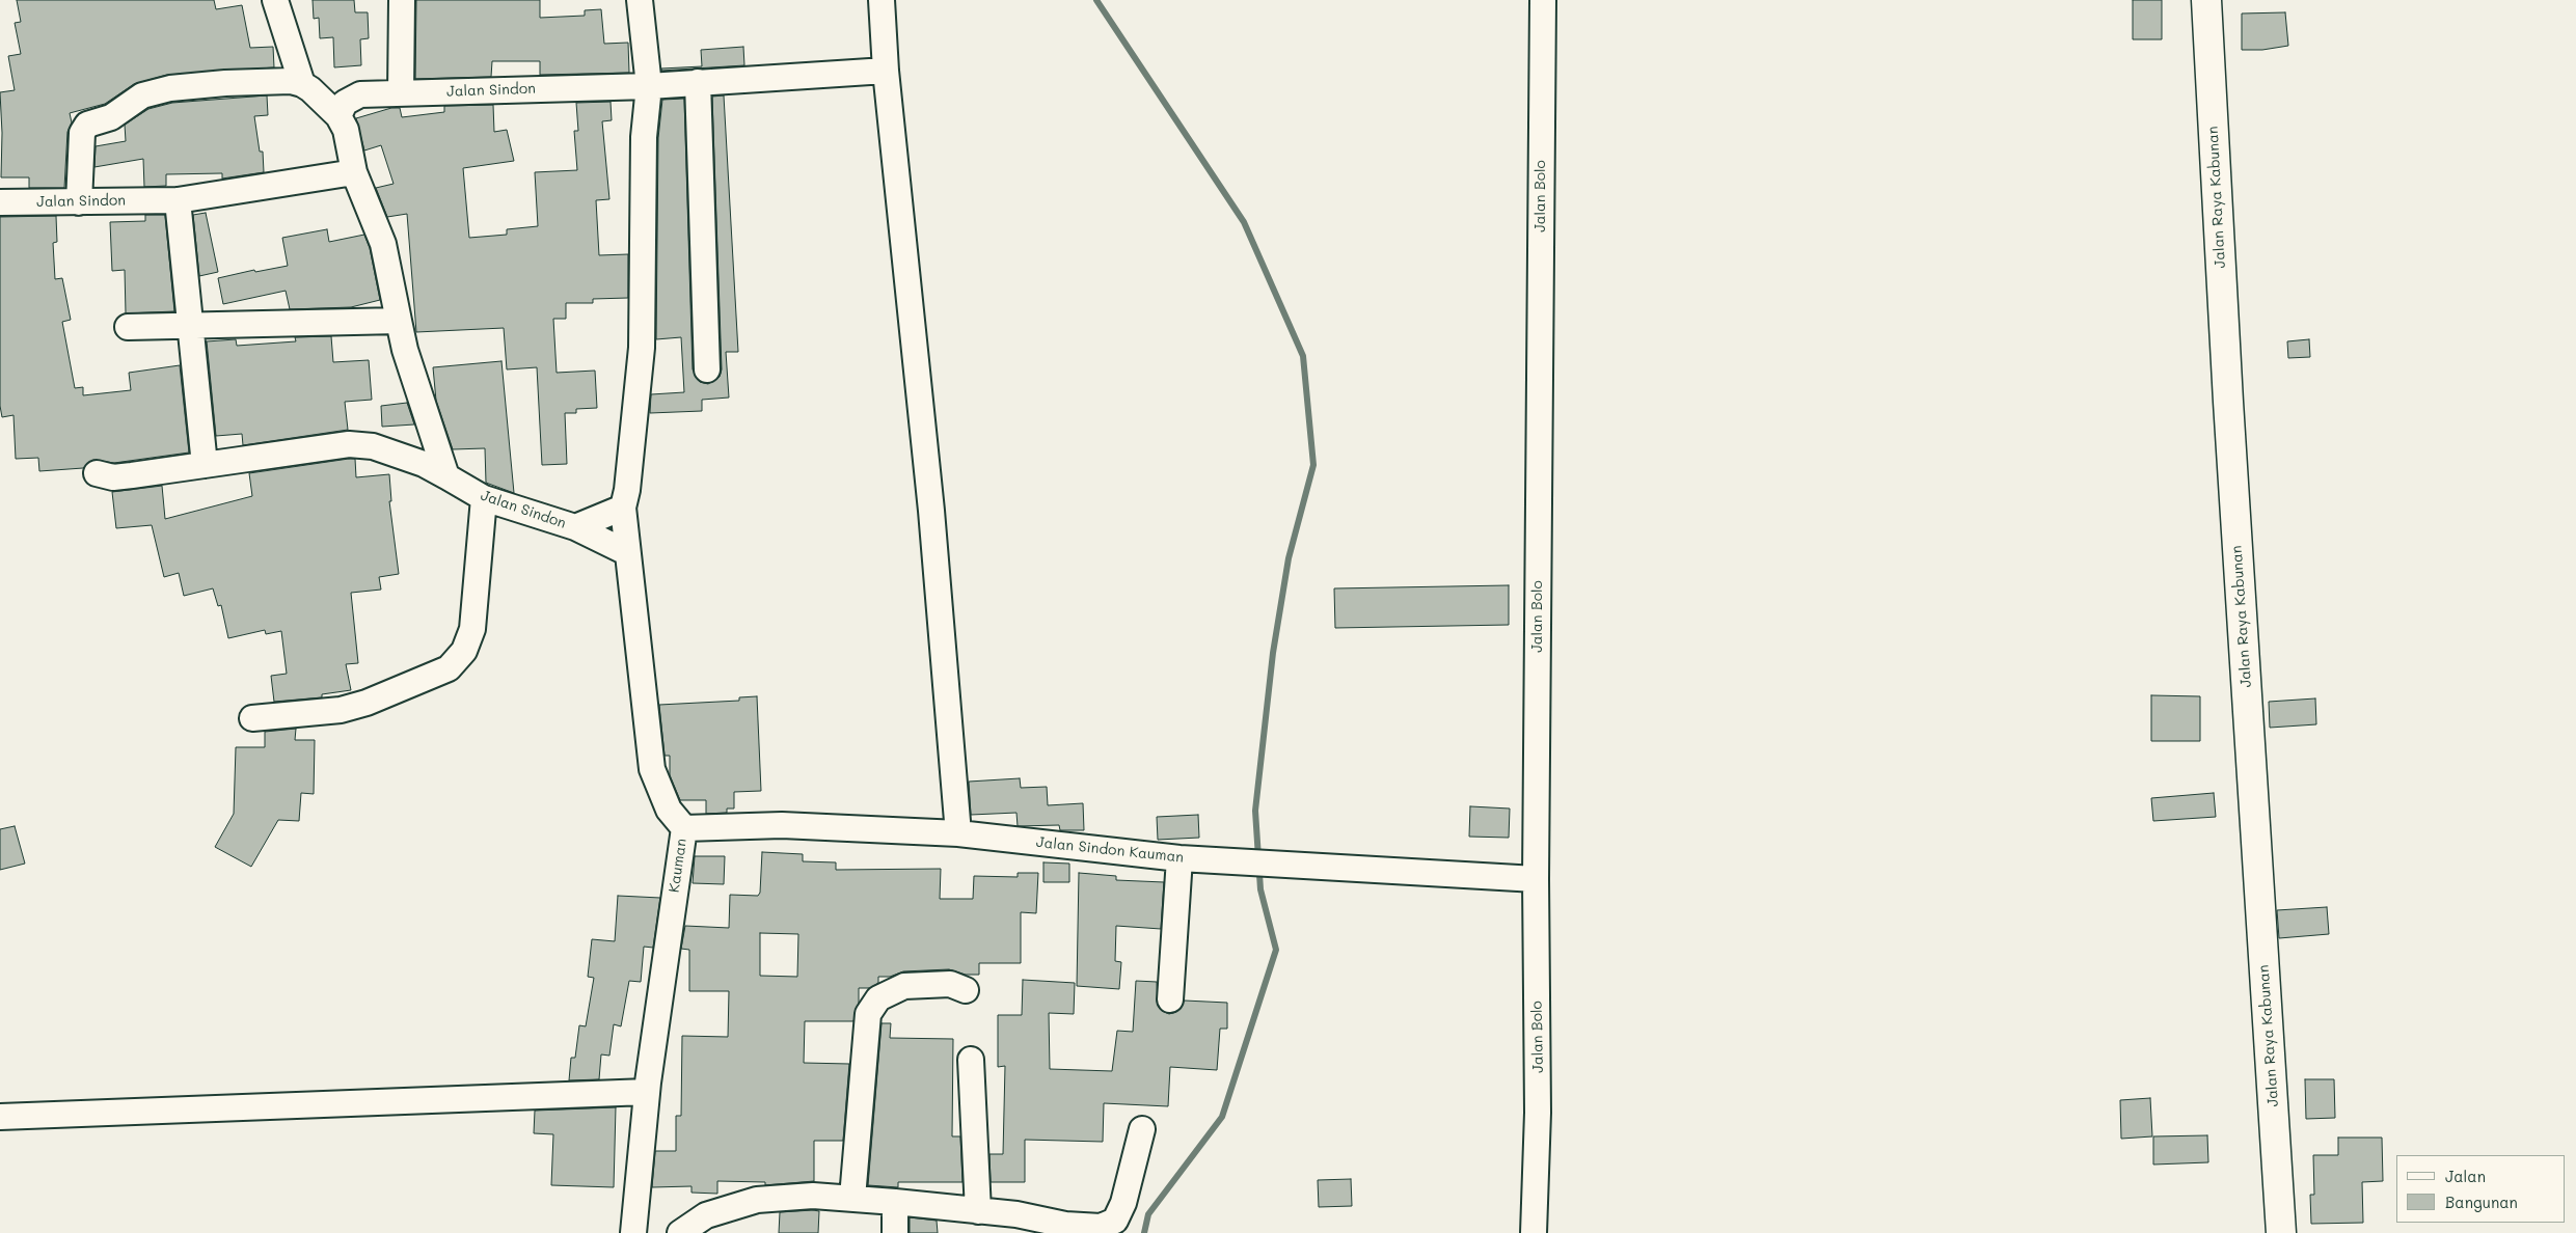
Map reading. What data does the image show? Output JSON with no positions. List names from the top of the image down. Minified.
{"streets":{"street":["Jalan Sindon","Jalan Bolo","Jalan Raya Kabunan","Jalan Sindon Kauman","Kauman"]},"crossings":[["Jalan Sindon","Kauman"],["Jalan Bolo","Jalan Sindon Kauman"],["Jalan Sindon Kauman","Kauman"]],"legend":["Jalan","Bangunan"]}
